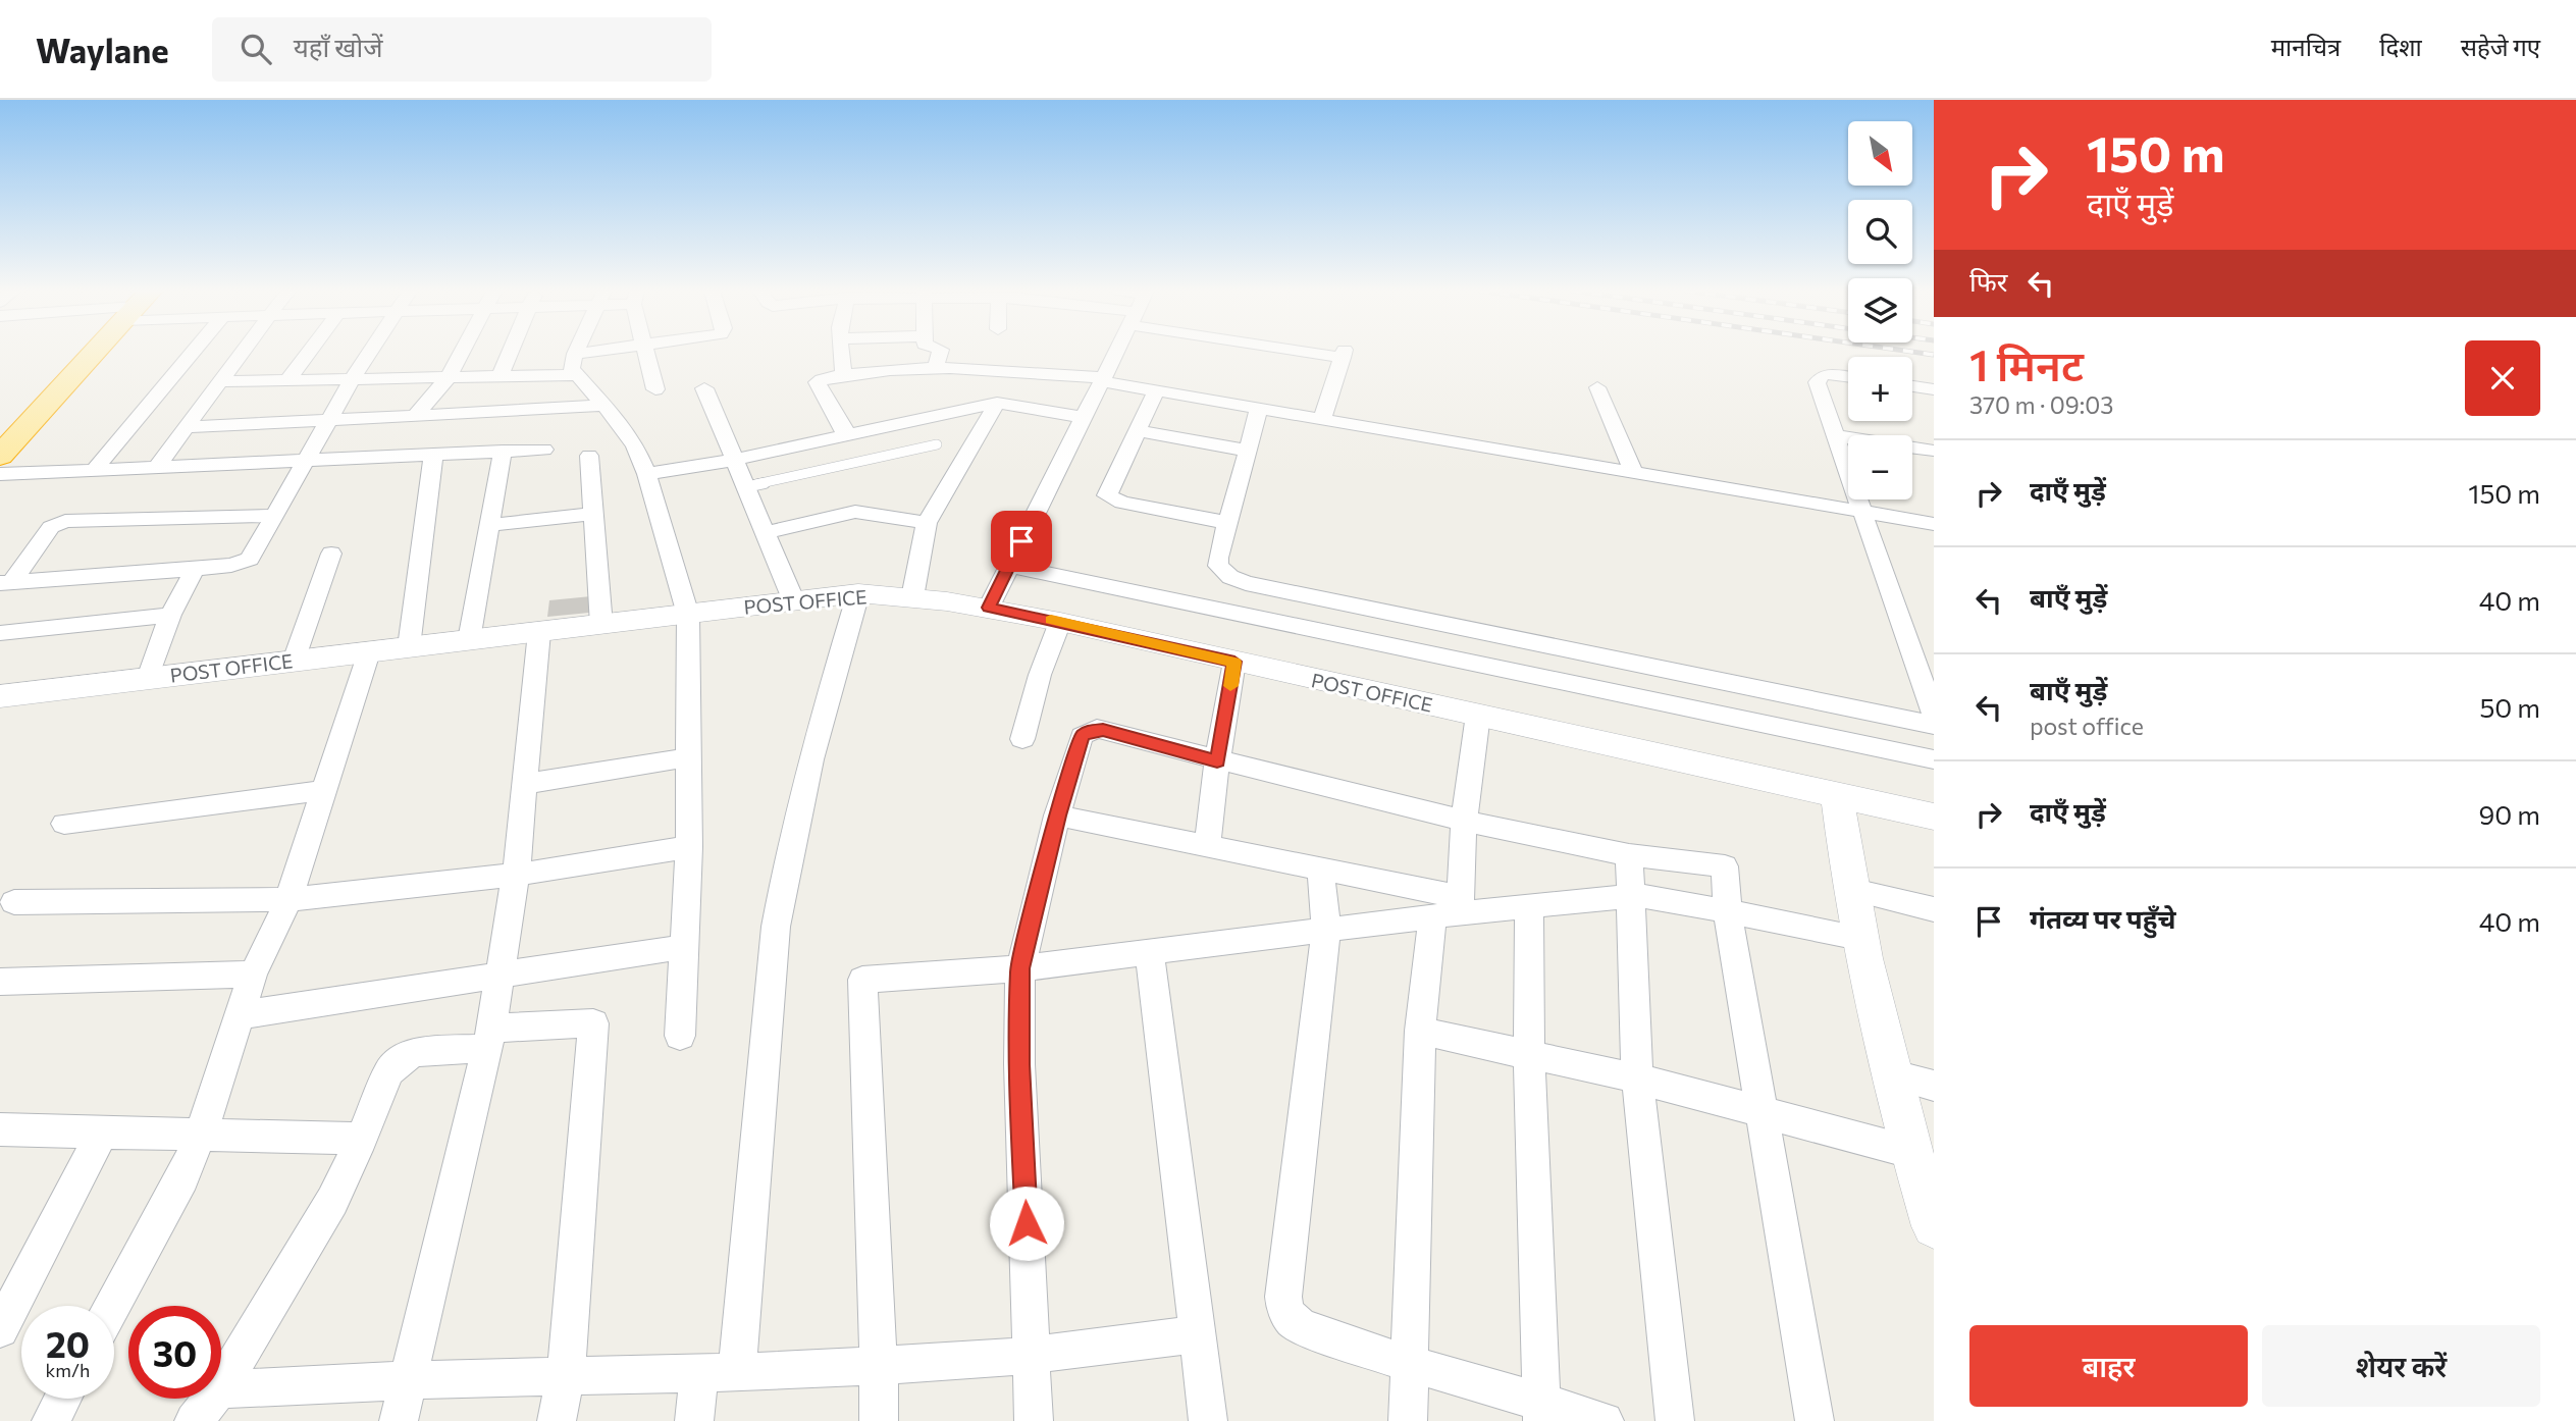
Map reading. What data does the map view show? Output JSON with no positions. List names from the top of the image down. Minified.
{"streets":{"street":["POST OFFICE"]},"north":"bottom right","page":{"header":"Waylane","search":"यहाँ खोजें","nav":["मानचित्र","दिशा","सहेजे गए"],"turn":["150 m","दाएँ मुड़ें"],"map_buttons":["+","−"],"then":"फिर","heading":["1 मिनट","370 m · 09:03"],"list":[{"name":"दाएँ मुड़ें","value":"150 m"},{"name":"बाएँ मुड़ें","value":"40 m"},{"name":"बाएँ मुड़ें","note":"post office","value":"50 m"},{"name":"दाएँ मुड़ें","value":"90 m"},{"name":"गंतव्य पर पहुँचे","value":"40 m"}],"speed":"20 km/h","limit":"30","buttons":["बाहर","शेयर करें"]}}
